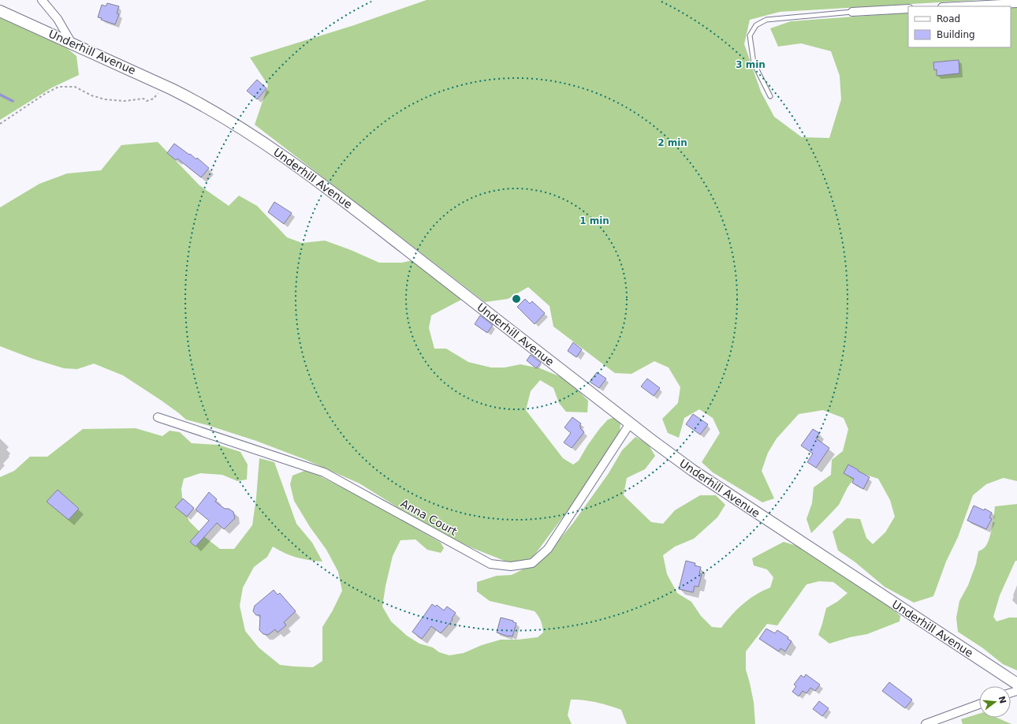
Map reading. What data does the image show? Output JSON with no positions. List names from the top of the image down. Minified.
{"streets":{"main road":["Underhill Avenue"],"street":["Anna Court"]},"crossings":[["Underhill Avenue","Anna Court"]],"legend":["Road","Building"],"north":"right","rings":["3 min","2 min","1 min"]}
